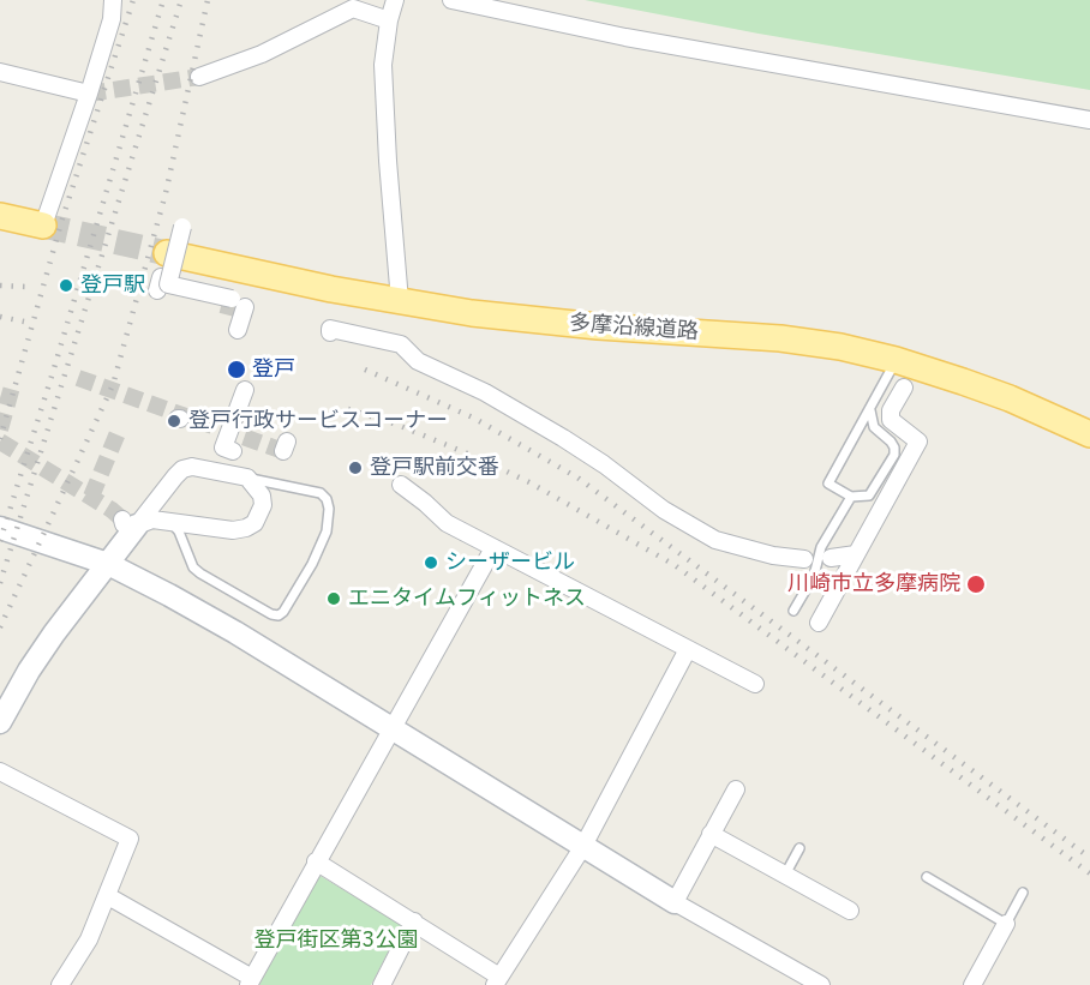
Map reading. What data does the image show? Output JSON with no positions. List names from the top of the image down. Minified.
{"streets":{"main road":["多摩沿線道路"]},"parks":["登戸街区第3公園"],"places":["登戸駅","登戸","登戸行政サービスコーナー","登戸駅前交番","シーザービル","川崎市立多摩病院","エニタイムフィットネス"]}
